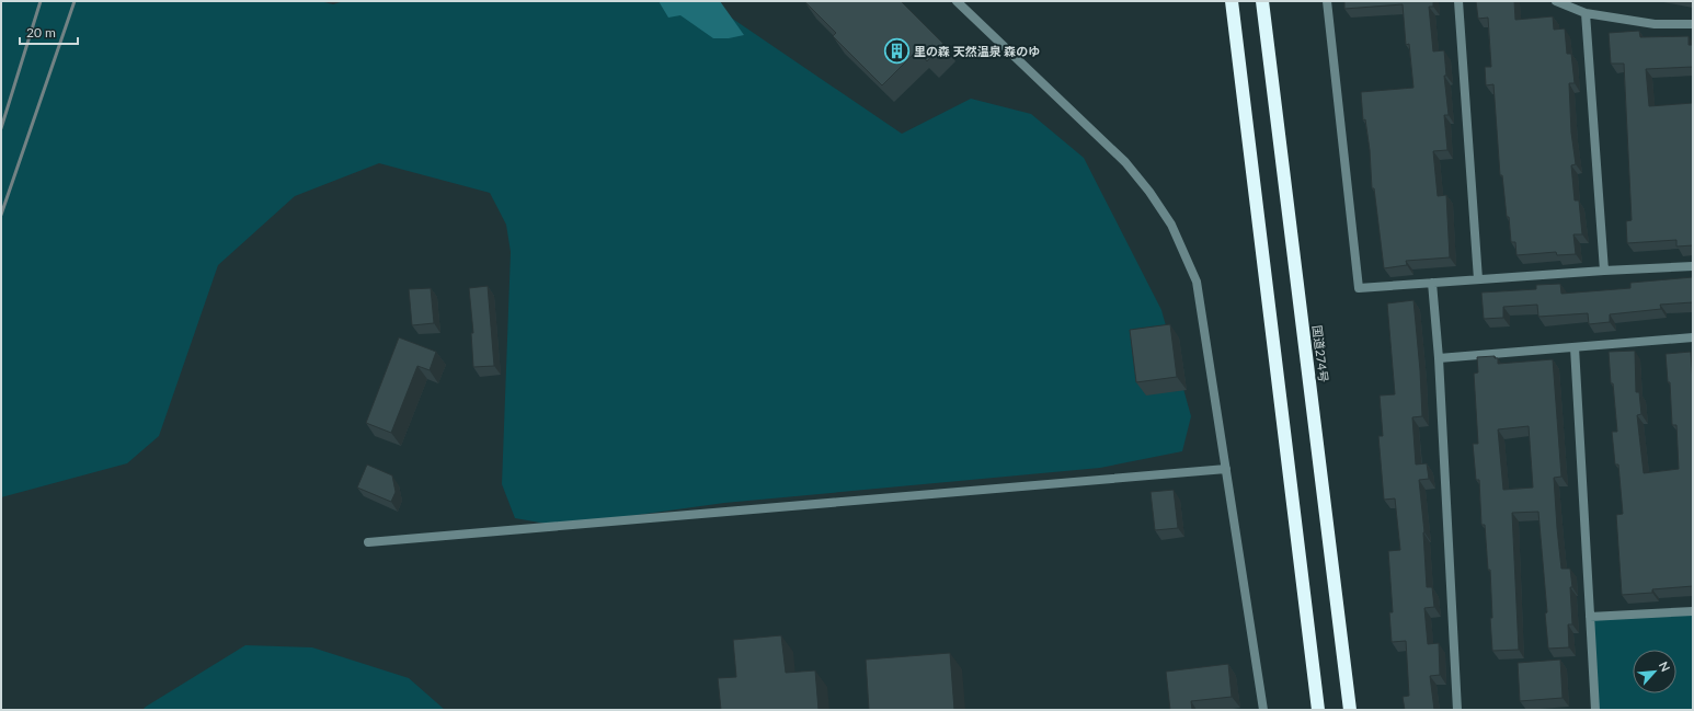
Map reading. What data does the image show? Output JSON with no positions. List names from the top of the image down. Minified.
{"streets":{"highway":["国道274号"]},"places":{"building":["里の森 天然温泉 森のゆ"]},"scale_bar":"20 m","north":"top right"}
